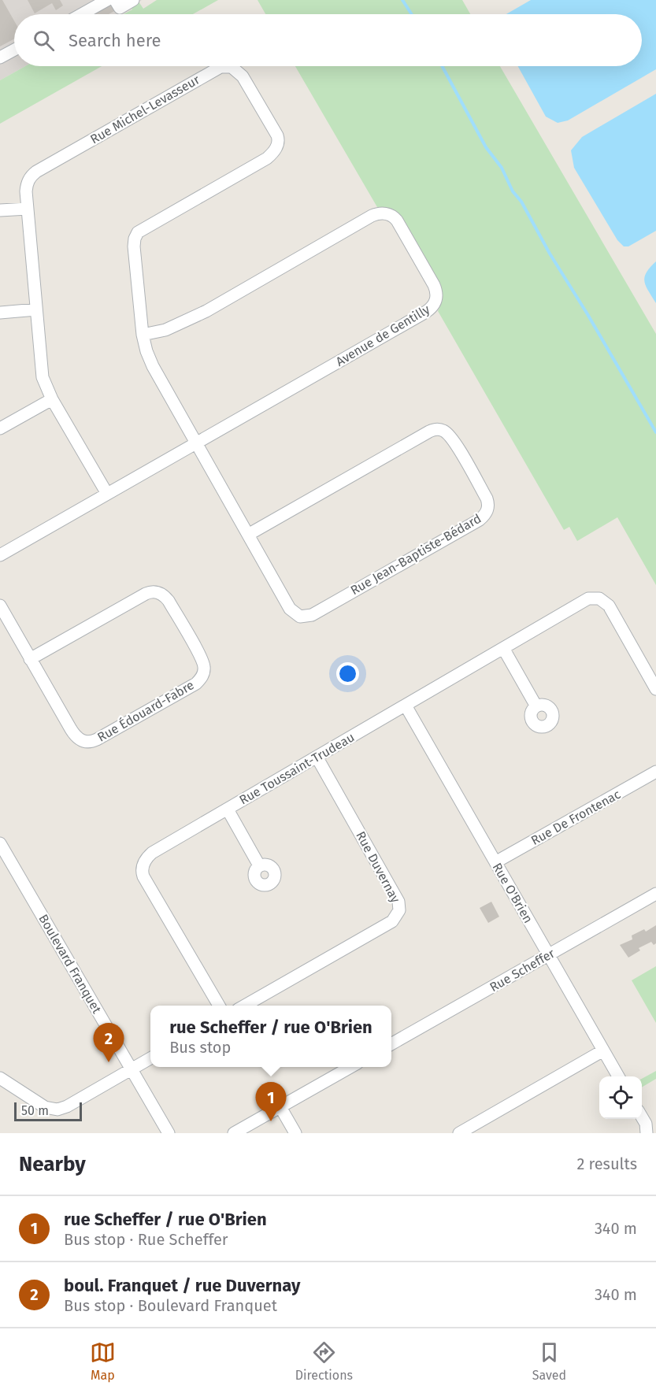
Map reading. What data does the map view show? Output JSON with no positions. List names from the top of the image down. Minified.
{"streets":{"street":["Rue Michel-Levasseur","Avenue de Gentilly","Rue Jean-Baptiste-Bédard","Rue Édouard-Fabre","Rue Toussaint-Trudeau","Rue De Frontenac","Rue Duvernay","Rue O'Brien","Boulevard Franquet","Rue Scheffer"]},"crossings":[["Rue Michel-Levasseur","Avenue de Gentilly"],["Rue Michel-Levasseur","Rue Jean-Baptiste-Bédard"],["Avenue de Gentilly","Rue Jean-Baptiste-Bédard"],["Rue Toussaint-Trudeau","Rue Duvernay"],["Rue Toussaint-Trudeau","Rue O'Brien"],["Rue De Frontenac","Rue O'Brien"],["Rue O'Brien","Rue Scheffer"]],"scale_bar":"50 m","page":{"search":"Search here","popup":["rue Scheffer / rue O'Brien","Bus stop"],"pins":["2","1"],"scale":"50 m","heading":["Nearby","2 results"],"list":[{"mark":"1","name":"rue Scheffer / rue O'Brien","note":"Bus stop · Rue Scheffer","value":"340 m"},{"mark":"2","name":"boul. Franquet / rue Duvernay","note":"Bus stop · Boulevard Franquet","value":"340 m"}],"nav":["Map","Directions","Saved"]}}
